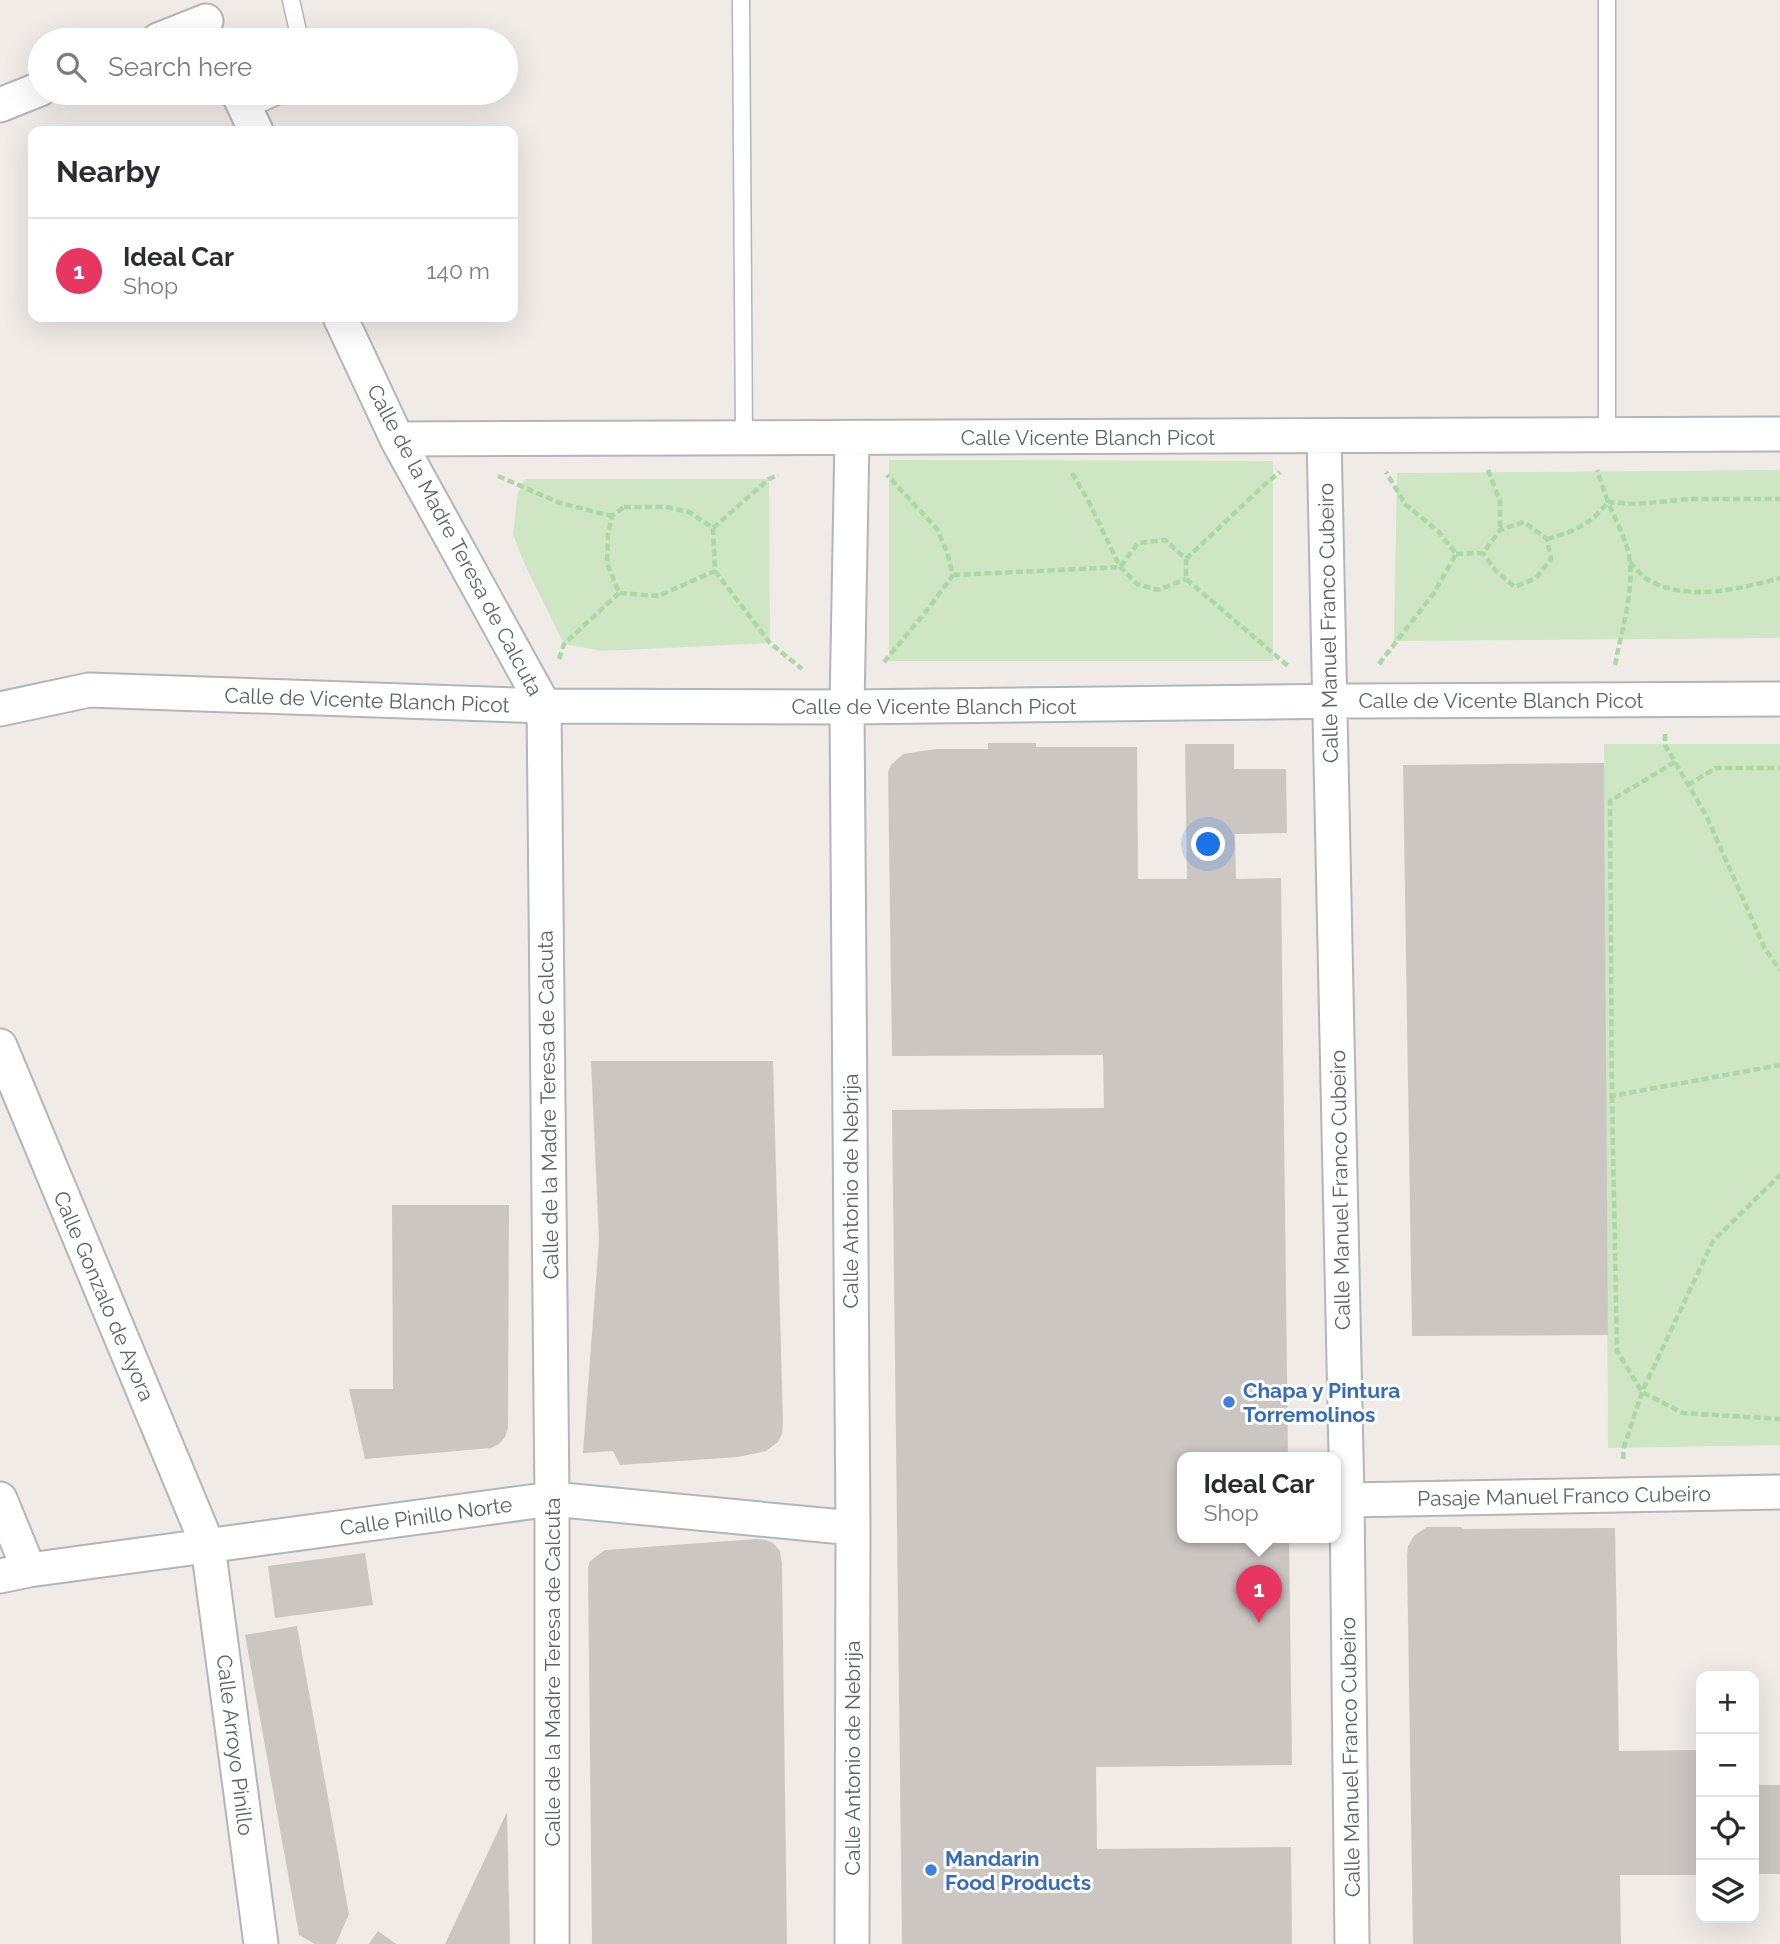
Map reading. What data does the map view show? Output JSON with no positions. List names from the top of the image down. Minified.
{"streets":{"street":["Calle Vicente Blanch Picot","Calle de la Madre Teresa de Calcuta","Calle Manuel Franco Cubeiro","Calle de Vicente Blanch Picot","Calle Antonio de Nebrija","Calle Gonzalo de Ayora","Pasaje Manuel Franco Cubeiro","Calle Pinillo Norte","Calle Arroyo Pinillo"]},"crossings":[["Calle Vicente Blanch Picot","Calle de la Madre Teresa de Calcuta"],["Calle Vicente Blanch Picot","Calle Manuel Franco Cubeiro"],["Calle Vicente Blanch Picot","Calle Antonio de Nebrija"],["Calle de la Madre Teresa de Calcuta","Calle de Vicente Blanch Picot"],["Calle de la Madre Teresa de Calcuta","Calle Pinillo Norte"],["Calle Manuel Franco Cubeiro","Calle de Vicente Blanch Picot"],["Calle Manuel Franco Cubeiro","Pasaje Manuel Franco Cubeiro"],["Calle de Vicente Blanch Picot","Calle Antonio de Nebrija"],["Calle Antonio de Nebrija","Calle Pinillo Norte"],["Calle Gonzalo de Ayora","Calle Pinillo Norte"],["Calle Gonzalo de Ayora","Calle Arroyo Pinillo"],["Calle Pinillo Norte","Calle Arroyo Pinillo"]],"places":["Chapa y Pintura Torremolinos","Mandarin Food Products"],"page":{"search":"Search here","heading":"Nearby","list":[{"mark":"1","name":"Ideal Car","note":"Shop","value":"140 m"}],"popup":["Ideal Car","Shop"],"pins":"1","map_buttons":["+","−"]}}
